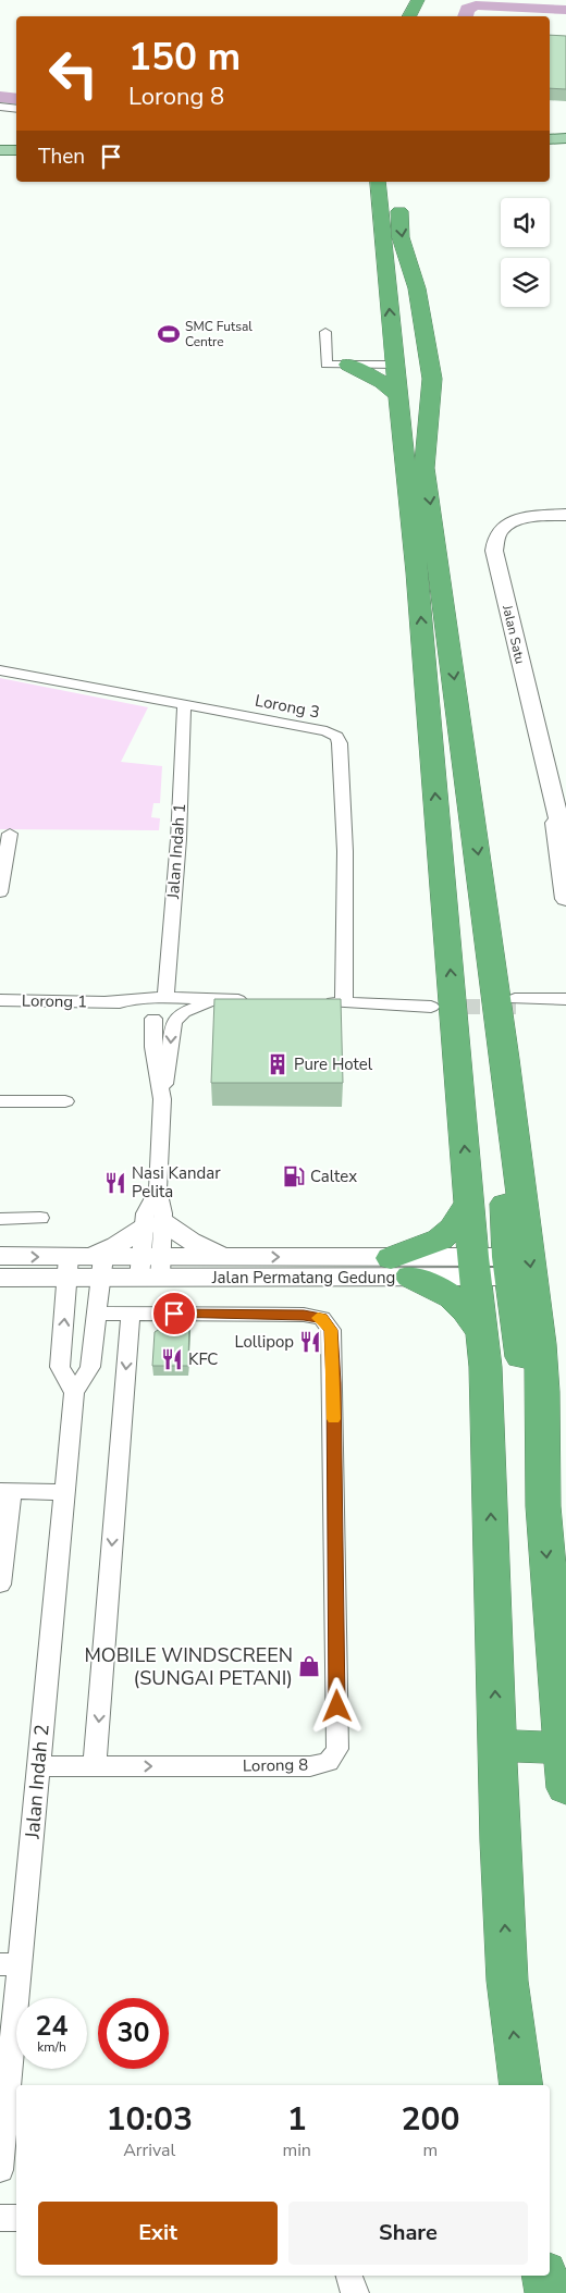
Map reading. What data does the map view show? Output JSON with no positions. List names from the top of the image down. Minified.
{"streets":{"main road":["Jalan Satu","Jalan Permatang Gedung"],"street":["Lorong 3","Jalan Indah 1","Lorong 1","Lorong 8","Jalan Indah 2"]},"crossings":[["Lorong 3","Jalan Indah 1"],["Jalan Indah 1","Lorong 1"],["Jalan Permatang Gedung","Jalan Indah 2"],["Lorong 8","Jalan Indah 2"]],"places":{"sports":["SMC Futsal Centre"],"building":["Pure Hotel"],"fuel station":["Caltex"],"restaurant":["Nasi Kandar Pelita","Lollipop","KFC"],"shop":["MOBILE WINDSCREEN (SUNGAI PETANI)"]},"page":{"turn":["150 m","Lorong 8"],"then":"Then","speed":"24 km/h","limit":"30","eta":["10:03","Arrival","1","min","200","m"],"buttons":["Exit","Share"]}}
